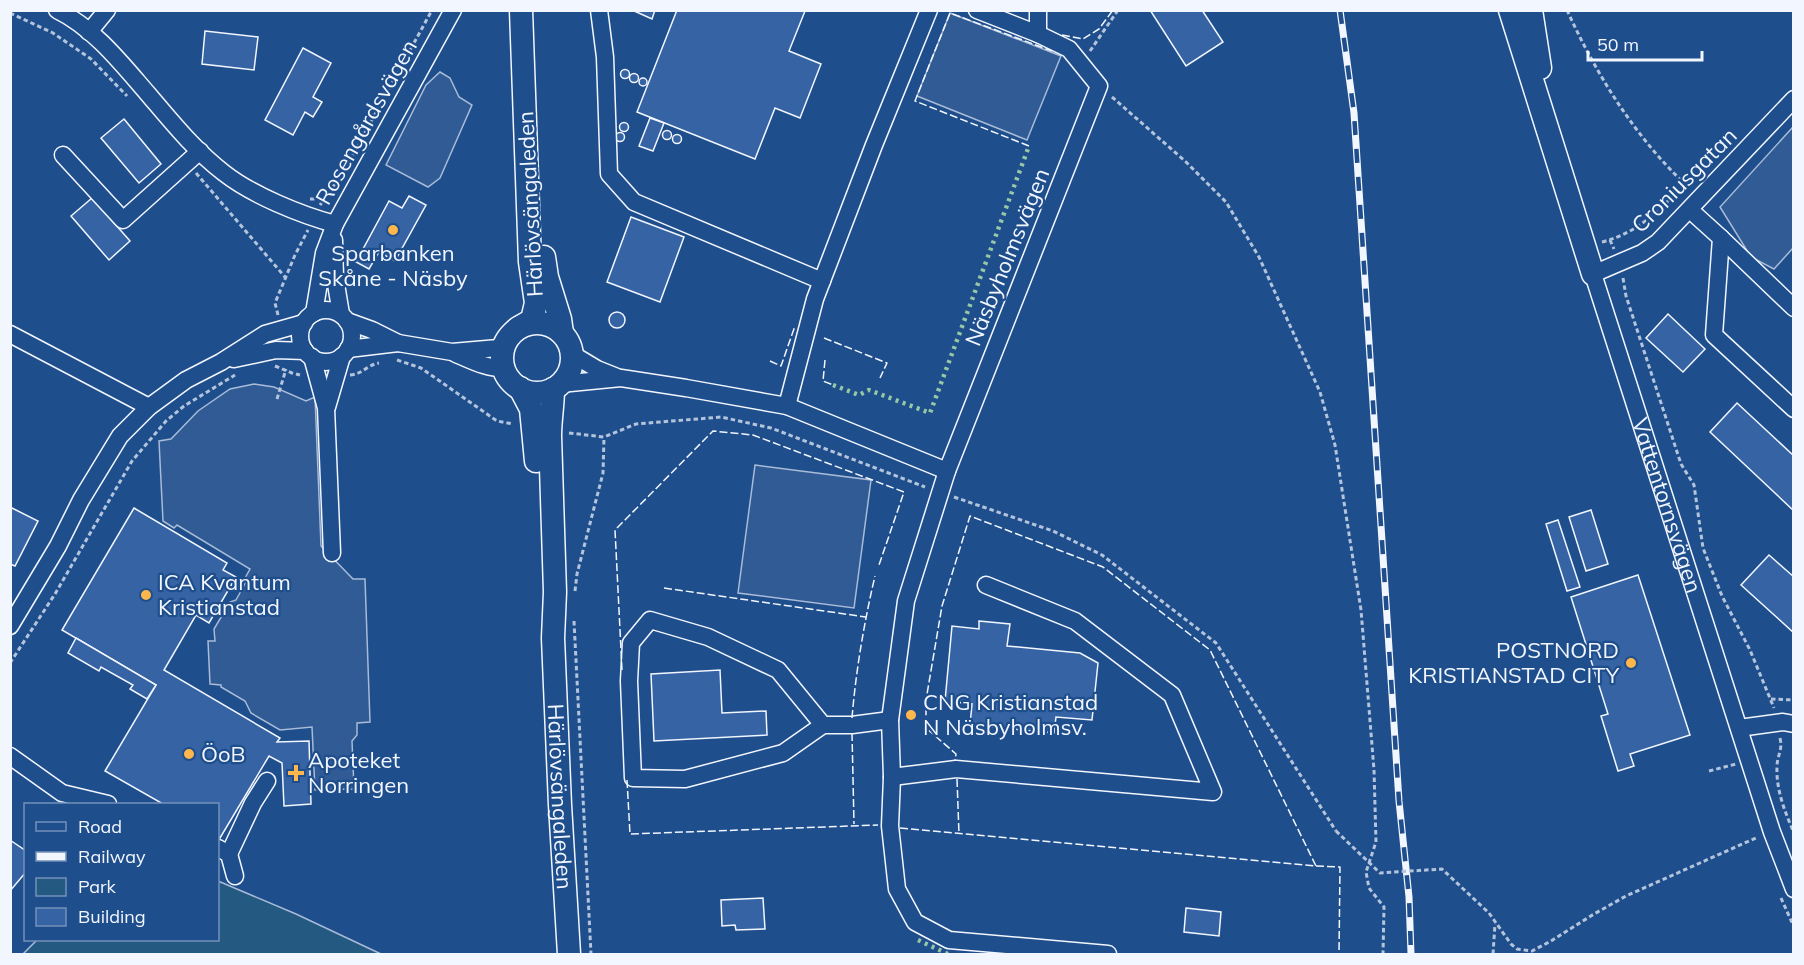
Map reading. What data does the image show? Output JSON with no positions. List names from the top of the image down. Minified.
{"streets":{"main road":["Härlövsängaleden","Vattentornsvägen"],"street":["Rosengårdsvägen","Croniusgatan","Näsbyholmsvägen"]},"crossings":[["Croniusgatan","Vattentornsvägen"]],"places":{"other":["Sparbanken Skåne - Näsby","ICA Kvantum Kristianstad","POSTNORD KRISTIANSTAD CITY","CNG Kristianstad N Näsbyholmsv.","ÖoB"],"health":["Apoteket Norringen"]},"legend":["Road","Railway","Park","Building"],"scale_bar":"50 m"}
